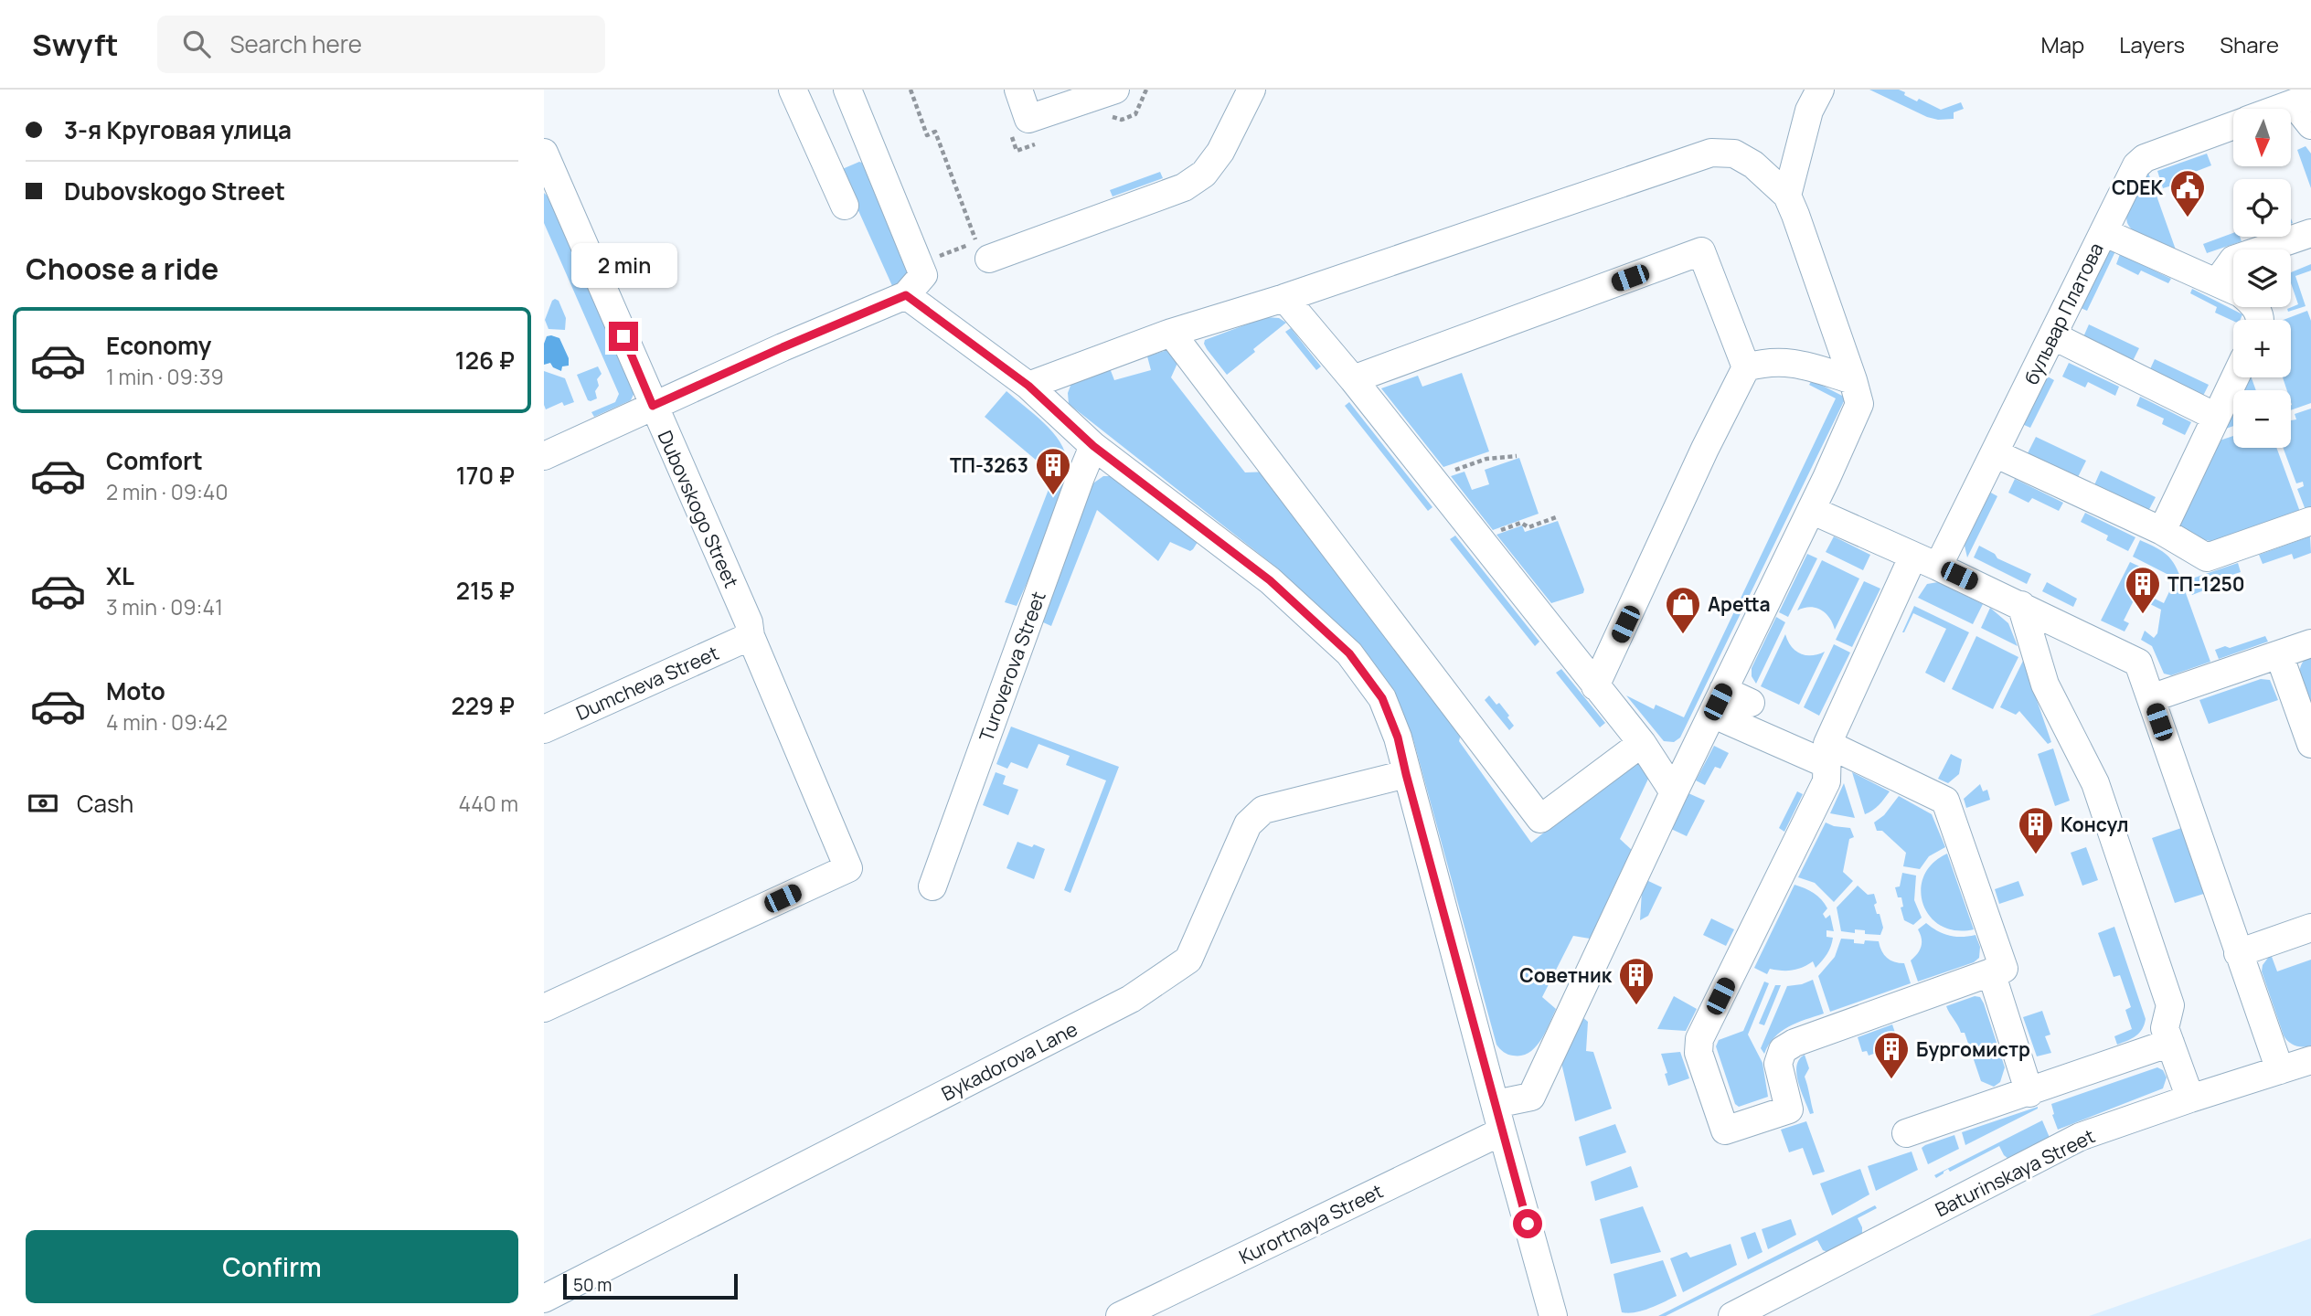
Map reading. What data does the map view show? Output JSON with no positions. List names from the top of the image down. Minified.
{"streets":{"street":["бульвар Платова","Dubovskogo Street","Turoverova Street","Dumcheva Street","Bykadorova Lane","Baturinskaya Street","Kurortnaya Street"]},"crossings":[["Dubovskogo Street","Dumcheva Street"]],"places":{"public building":["CDEK"],"building":["ТП-3263","ТП-1250","Консул","Советник","Бургомистр"],"shop":["Apetta"]},"scale_bar":"50 m","north":"bottom","page":{"header":"Swyft","search":"Search here","nav":["Map","Layers","Share"],"banner":["3-я Круговая улица","Dubovskogo Street"],"map_buttons":["+","−"],"heading":"Choose a ride","bubble":"2 min","list":[{"name":"Economy","note":"1 min · 09:39","value":"126 ₽"},{"name":"Comfort","note":"2 min · 09:40","value":"170 ₽"},{"name":"XL","note":"3 min · 09:41","value":"215 ₽"},{"name":"Moto","note":"4 min · 09:42","value":"229 ₽"}],"pay":["Cash","440 m"],"buttons":"Confirm","scale":"50 m"}}
